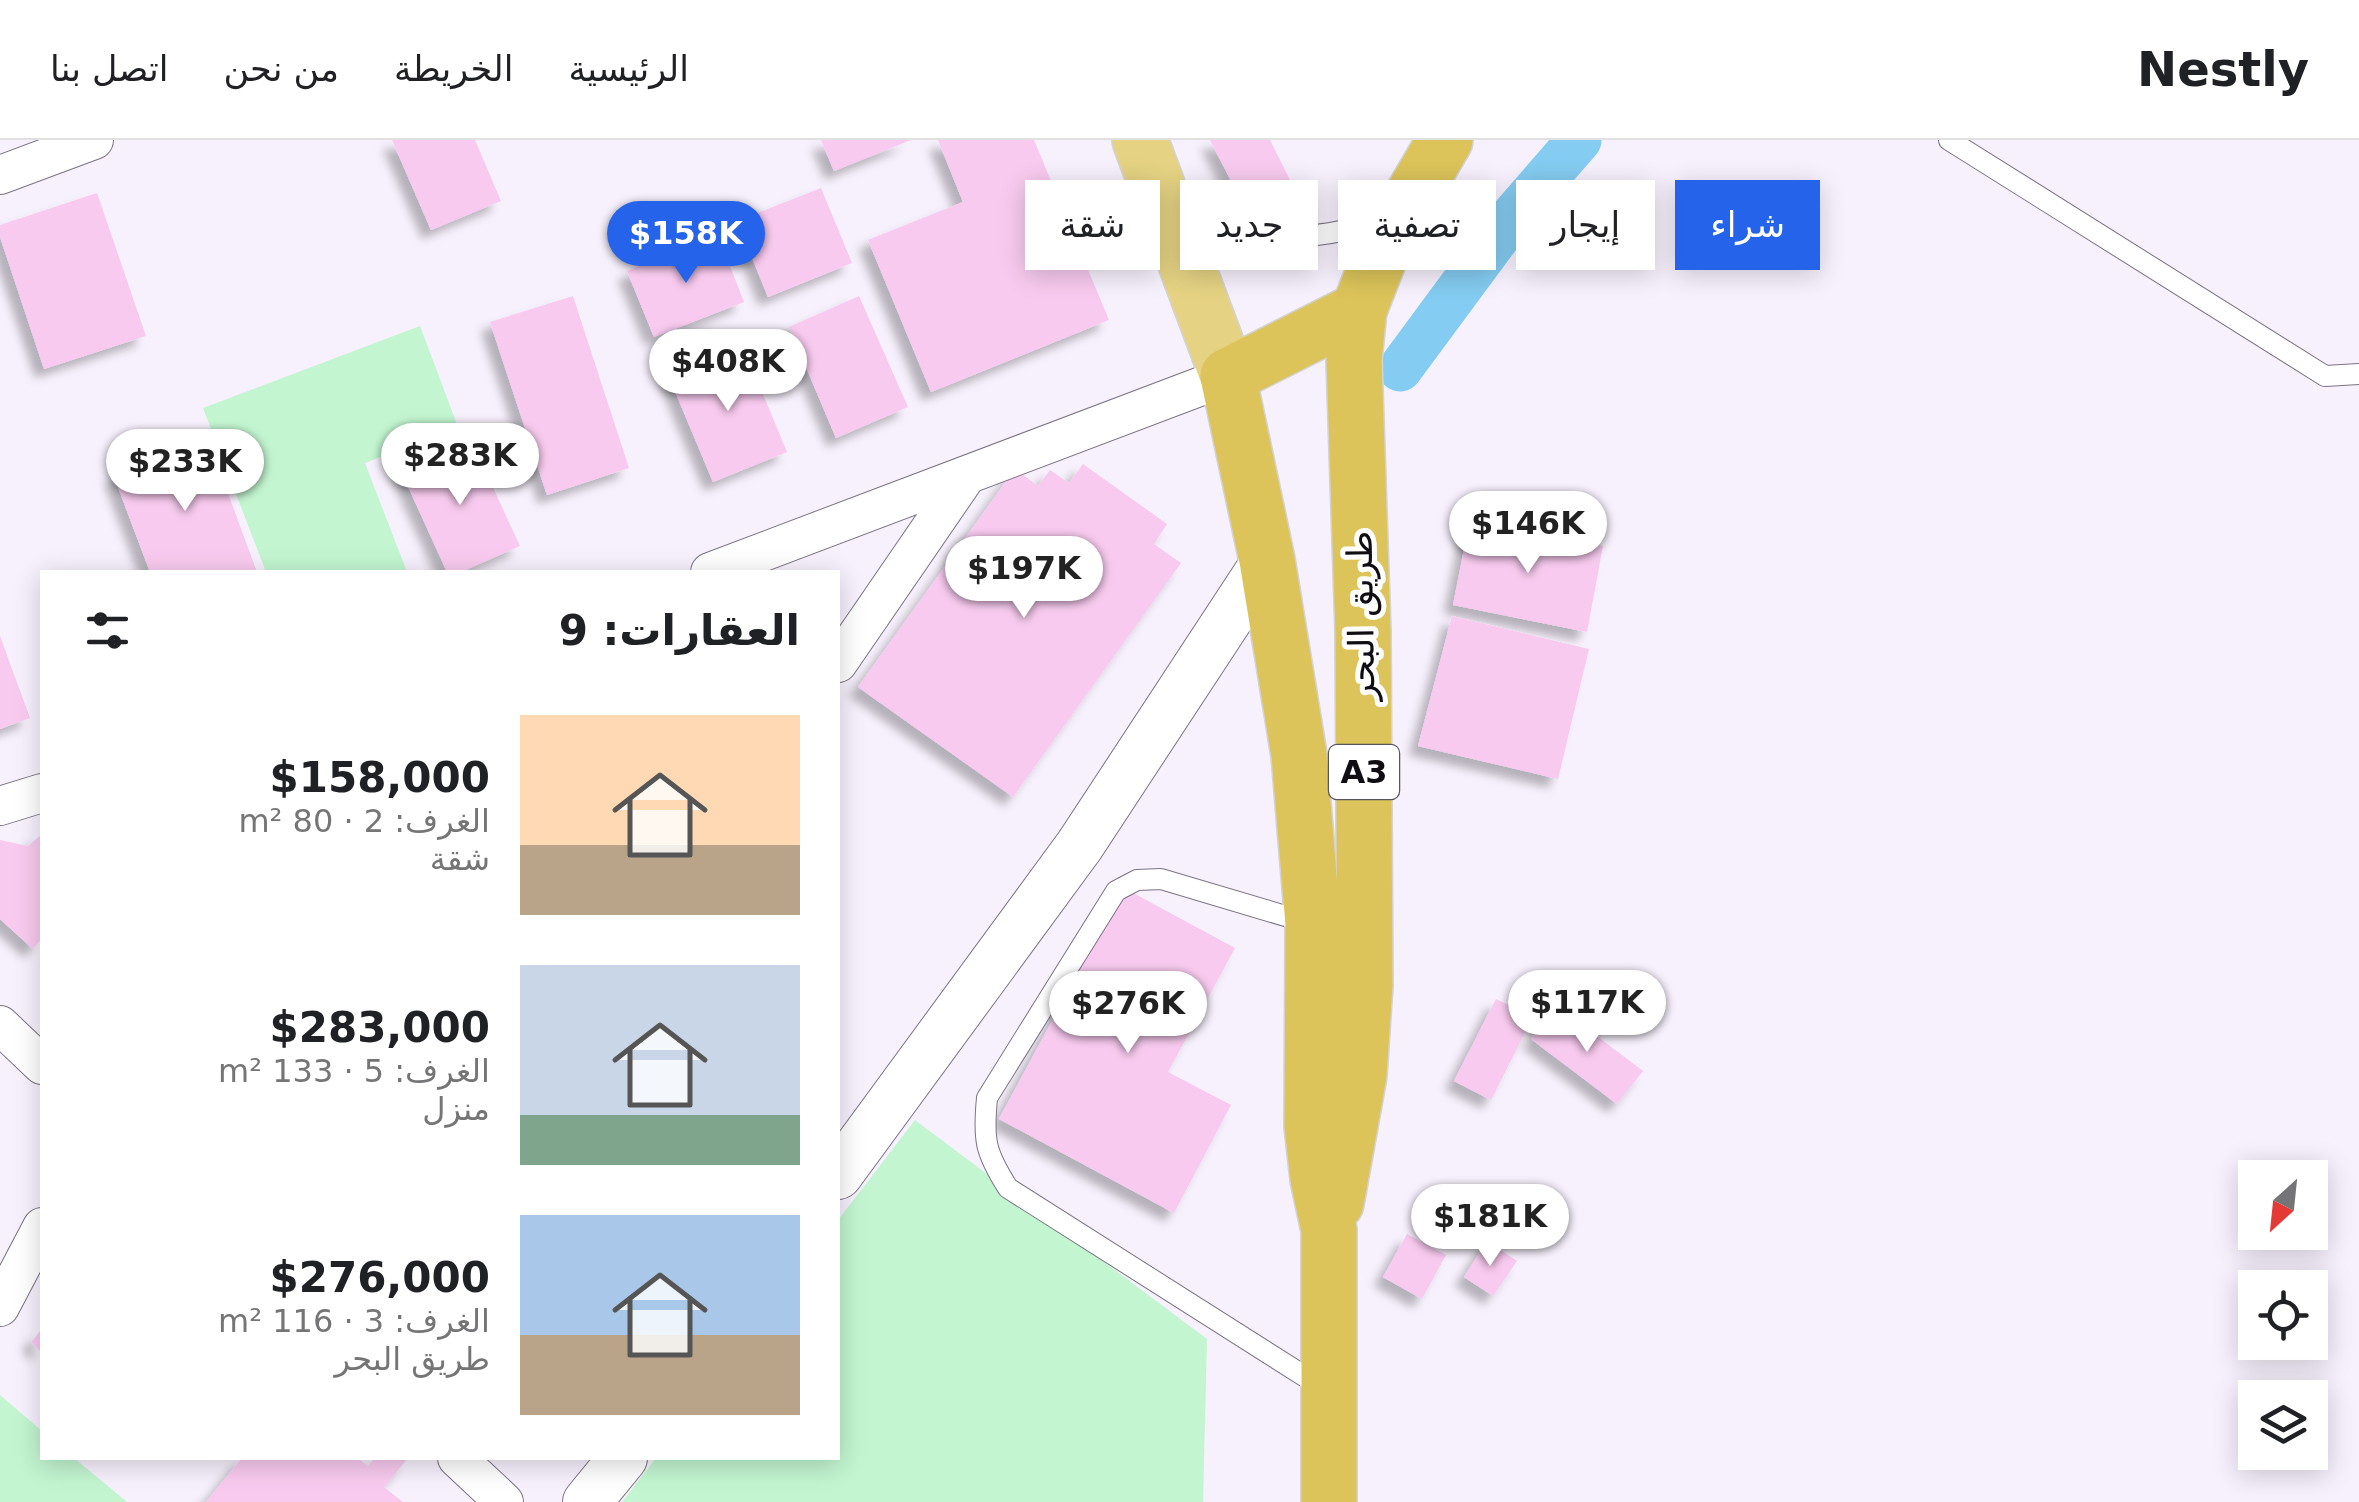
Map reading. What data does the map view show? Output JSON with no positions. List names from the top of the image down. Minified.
{"streets":{"highway":["طريق البحر","A3"]},"north":"bottom left","page":{"header":"Nestly","nav":["الرئيسية","الخريطة","من نحن","اتصل بنا"],"chip":["شراء","إيجار","تصفية","جديد","شقة"],"price":["$158K","$408K","$283K","$233K","$146K","$197K","$117K","$276K","$181K"],"heading":"العقارات: 9","list":[{"name":"$158,000","note":"الغرف: 2 · 80 m² · شقة"},{"name":"$283,000","note":"الغرف: 5 · 133 m² · منزل"},{"name":"$276,000","note":"الغرف: 3 · 116 m² · طريق البحر"}]}}
